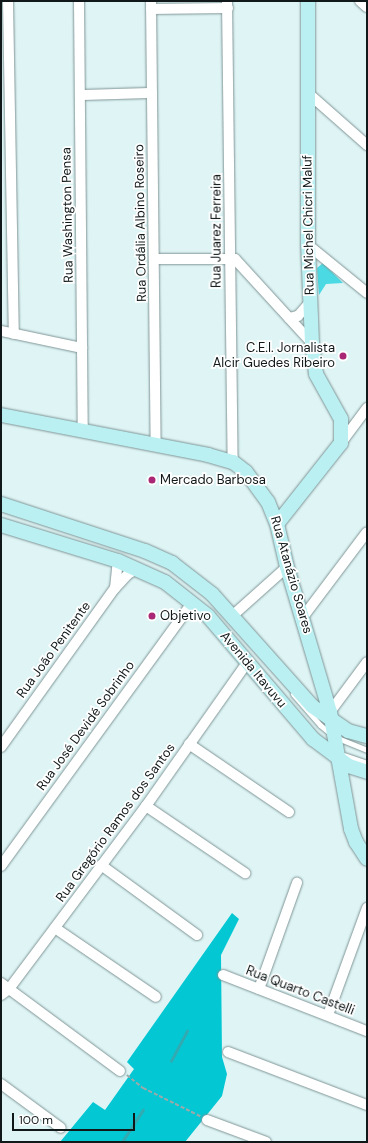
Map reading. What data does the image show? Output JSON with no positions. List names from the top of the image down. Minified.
{"streets":{"street":["Rua Washington Pensa","Rua Ordália Albino Roseiro","Rua Michel Chicri Maluf","Rua Juarez Ferreira","Rua Atanázio Soares","Rua João Penitente","Avenida Itavuvu","Rua José Devidé Sobrinho","Rua Gregório Ramos dos Santos","Rua Quarto Castelli"]},"crossings":[["Rua Washington Pensa","Rua Atanázio Soares"],["Rua Ordália Albino Roseiro","Rua Atanázio Soares"],["Rua Juarez Ferreira","Rua Atanázio Soares"],["Rua Atanázio Soares","Avenida Itavuvu"],["Rua João Penitente","Avenida Itavuvu"],["Avenida Itavuvu","Rua José Devidé Sobrinho"],["Avenida Itavuvu","Rua Gregório Ramos dos Santos"]],"places":["C.E.I. Jornalista Alcir Guedes Ribeiro","Mercado Barbosa","Objetivo"],"scale_bar":"100 m"}
